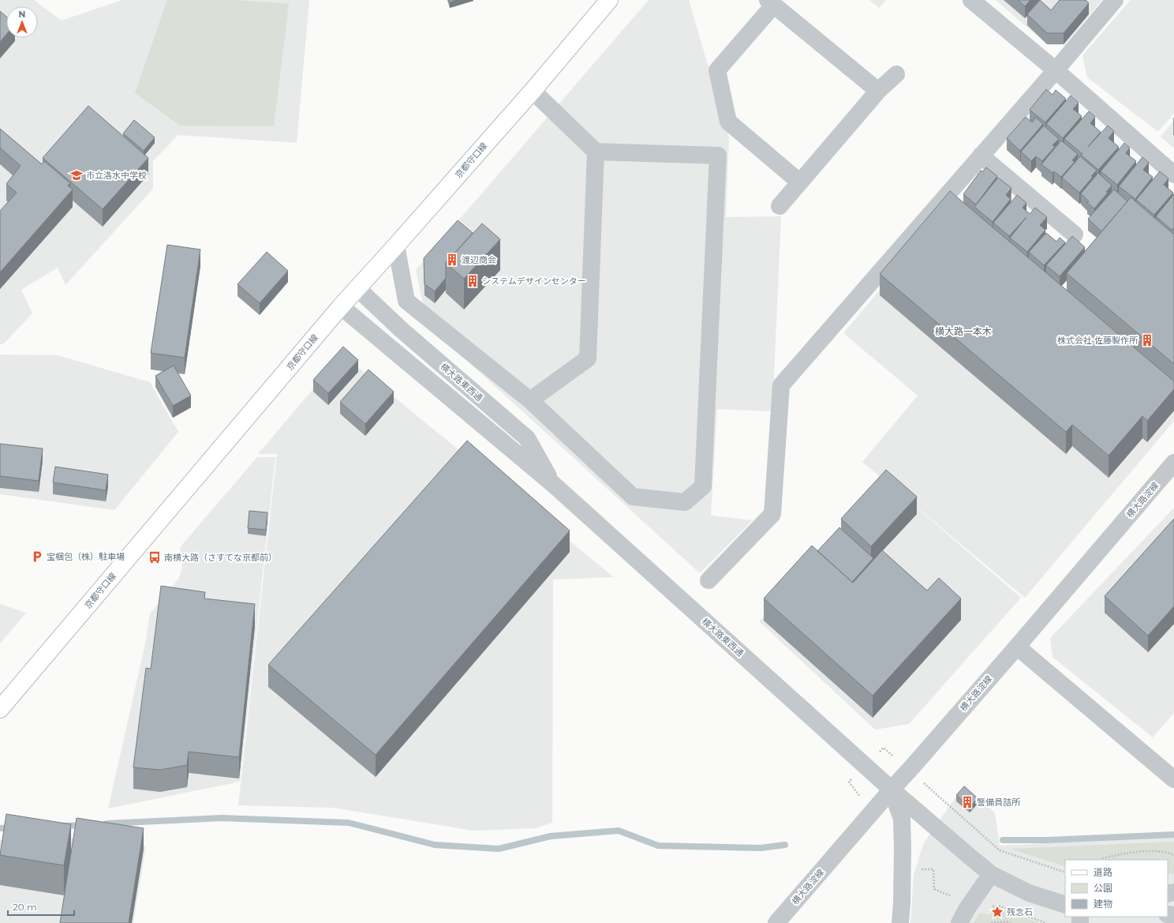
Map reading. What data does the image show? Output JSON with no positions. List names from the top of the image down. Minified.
{"streets":{"main road":["京都守口線"],"street":["横大路東西通","横大路淀線"]},"crossings":[["京都守口線","横大路東西通"],["横大路東西通","横大路淀線"]],"districts":["横大路一本木"],"places":{"school or university":["市立洛水中学校"],"building":["渡辺商会","システムデザインセンター","株式会社 佐藤製作所","警備員詰所"],"parking":["宝梱包（株）駐車場"],"bus stop":["南横大路（さすてな京都前）"],"place":["残念石"]},"legend":["道路","公園","建物"],"scale_bar":"20 m","north":"top"}
